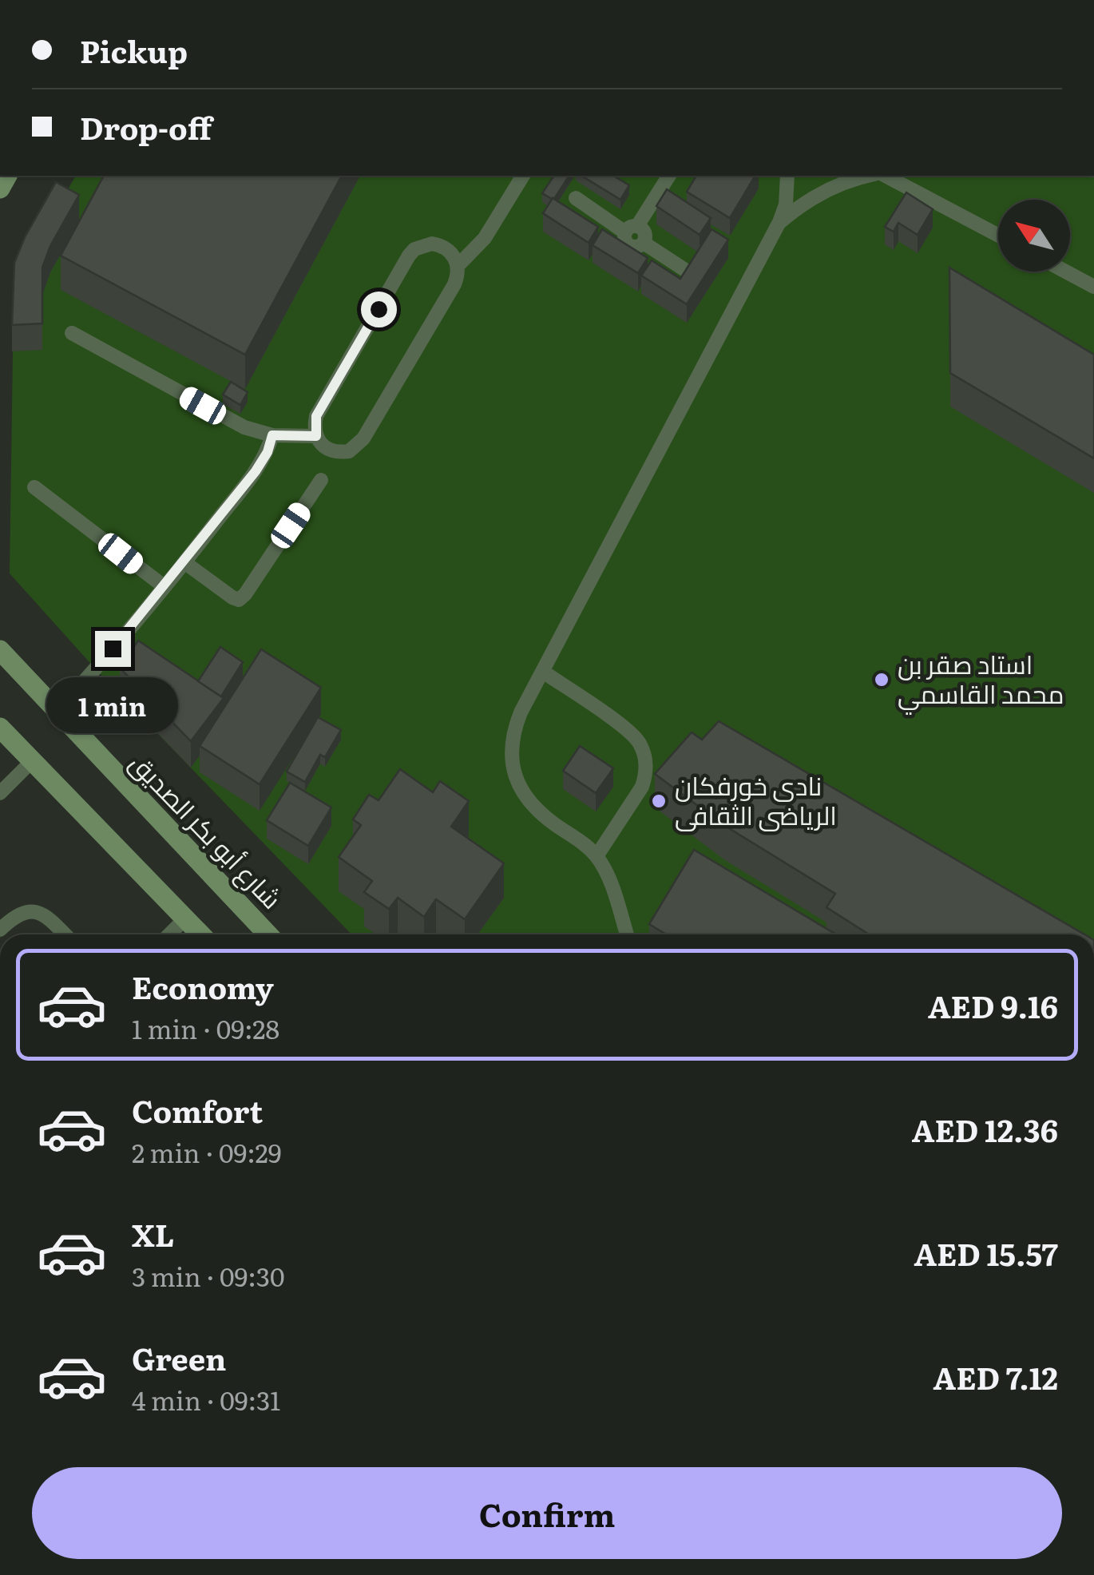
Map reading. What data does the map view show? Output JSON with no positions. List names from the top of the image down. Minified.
{"streets":{"main road":["شارع أبو بكر الصديق"]},"places":["استاد صقر بن محمد القاسمي","نادى خورفكان الرياضى الثقافى"],"north":"top left","page":{"banner":["Pickup","Drop-off"],"bubble":"1 min","list":[{"name":"Economy","note":"1 min · 09:28","value":"AED 9.16"},{"name":"Comfort","note":"2 min · 09:29","value":"AED 12.36"},{"name":"XL","note":"3 min · 09:30","value":"AED 15.57"},{"name":"Green","note":"4 min · 09:31","value":"AED 7.12"}],"buttons":"Confirm"}}
